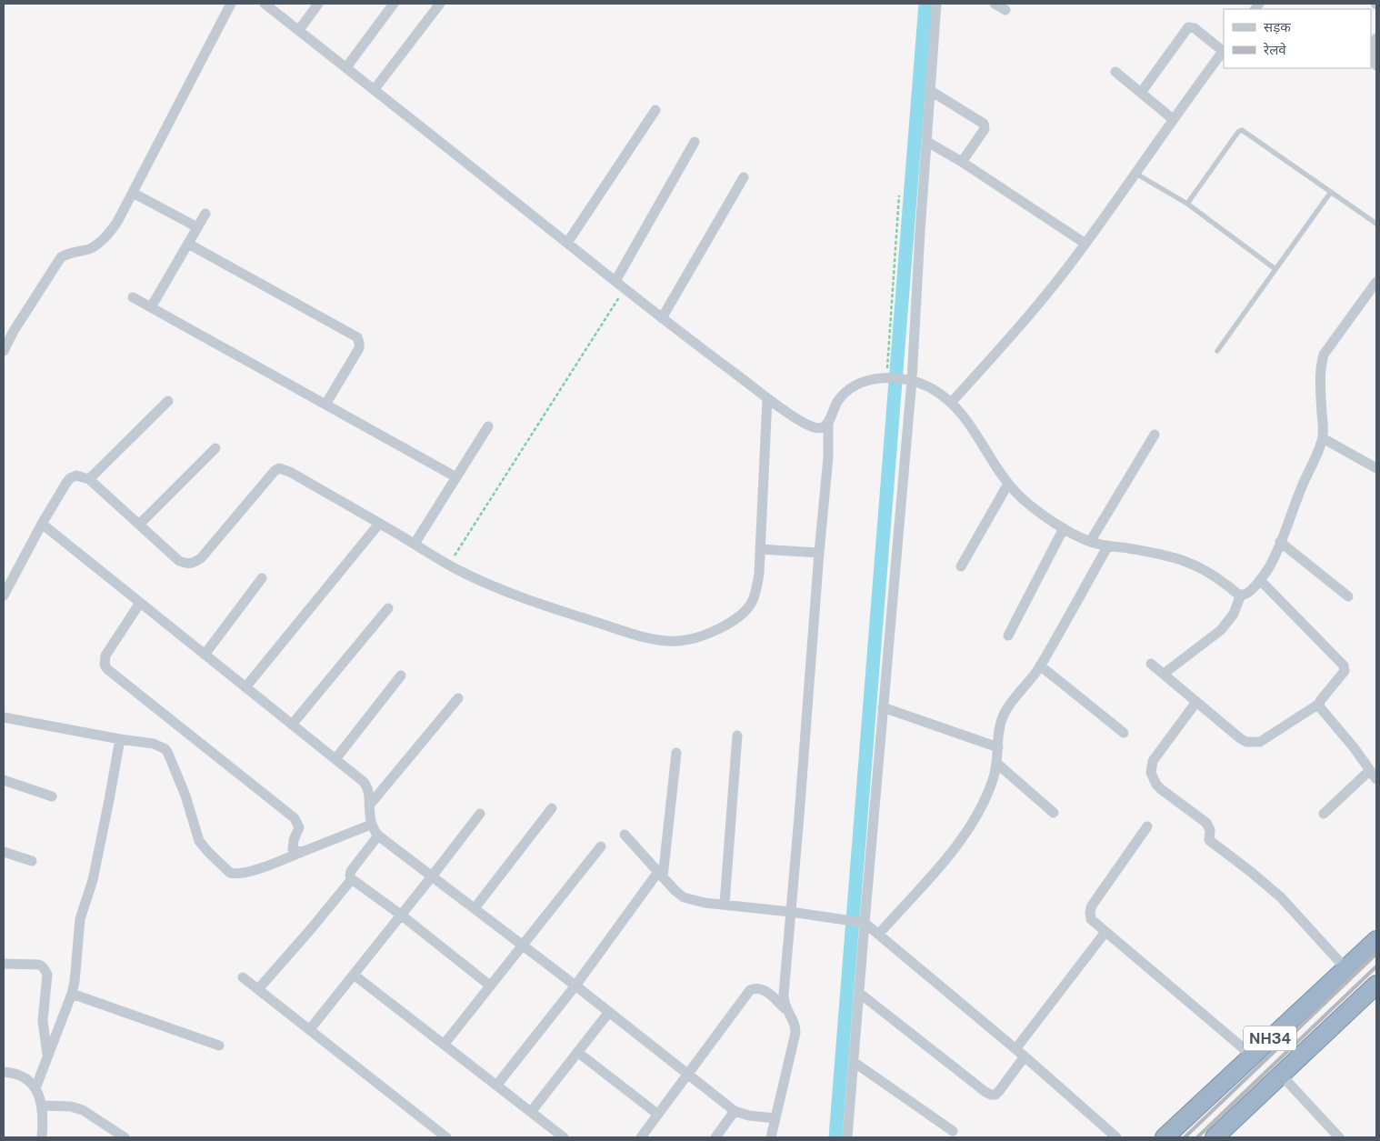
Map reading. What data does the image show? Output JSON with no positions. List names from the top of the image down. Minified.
{"streets":{"highway":["NH34"]},"legend":["सड़क","रेलवे"]}
